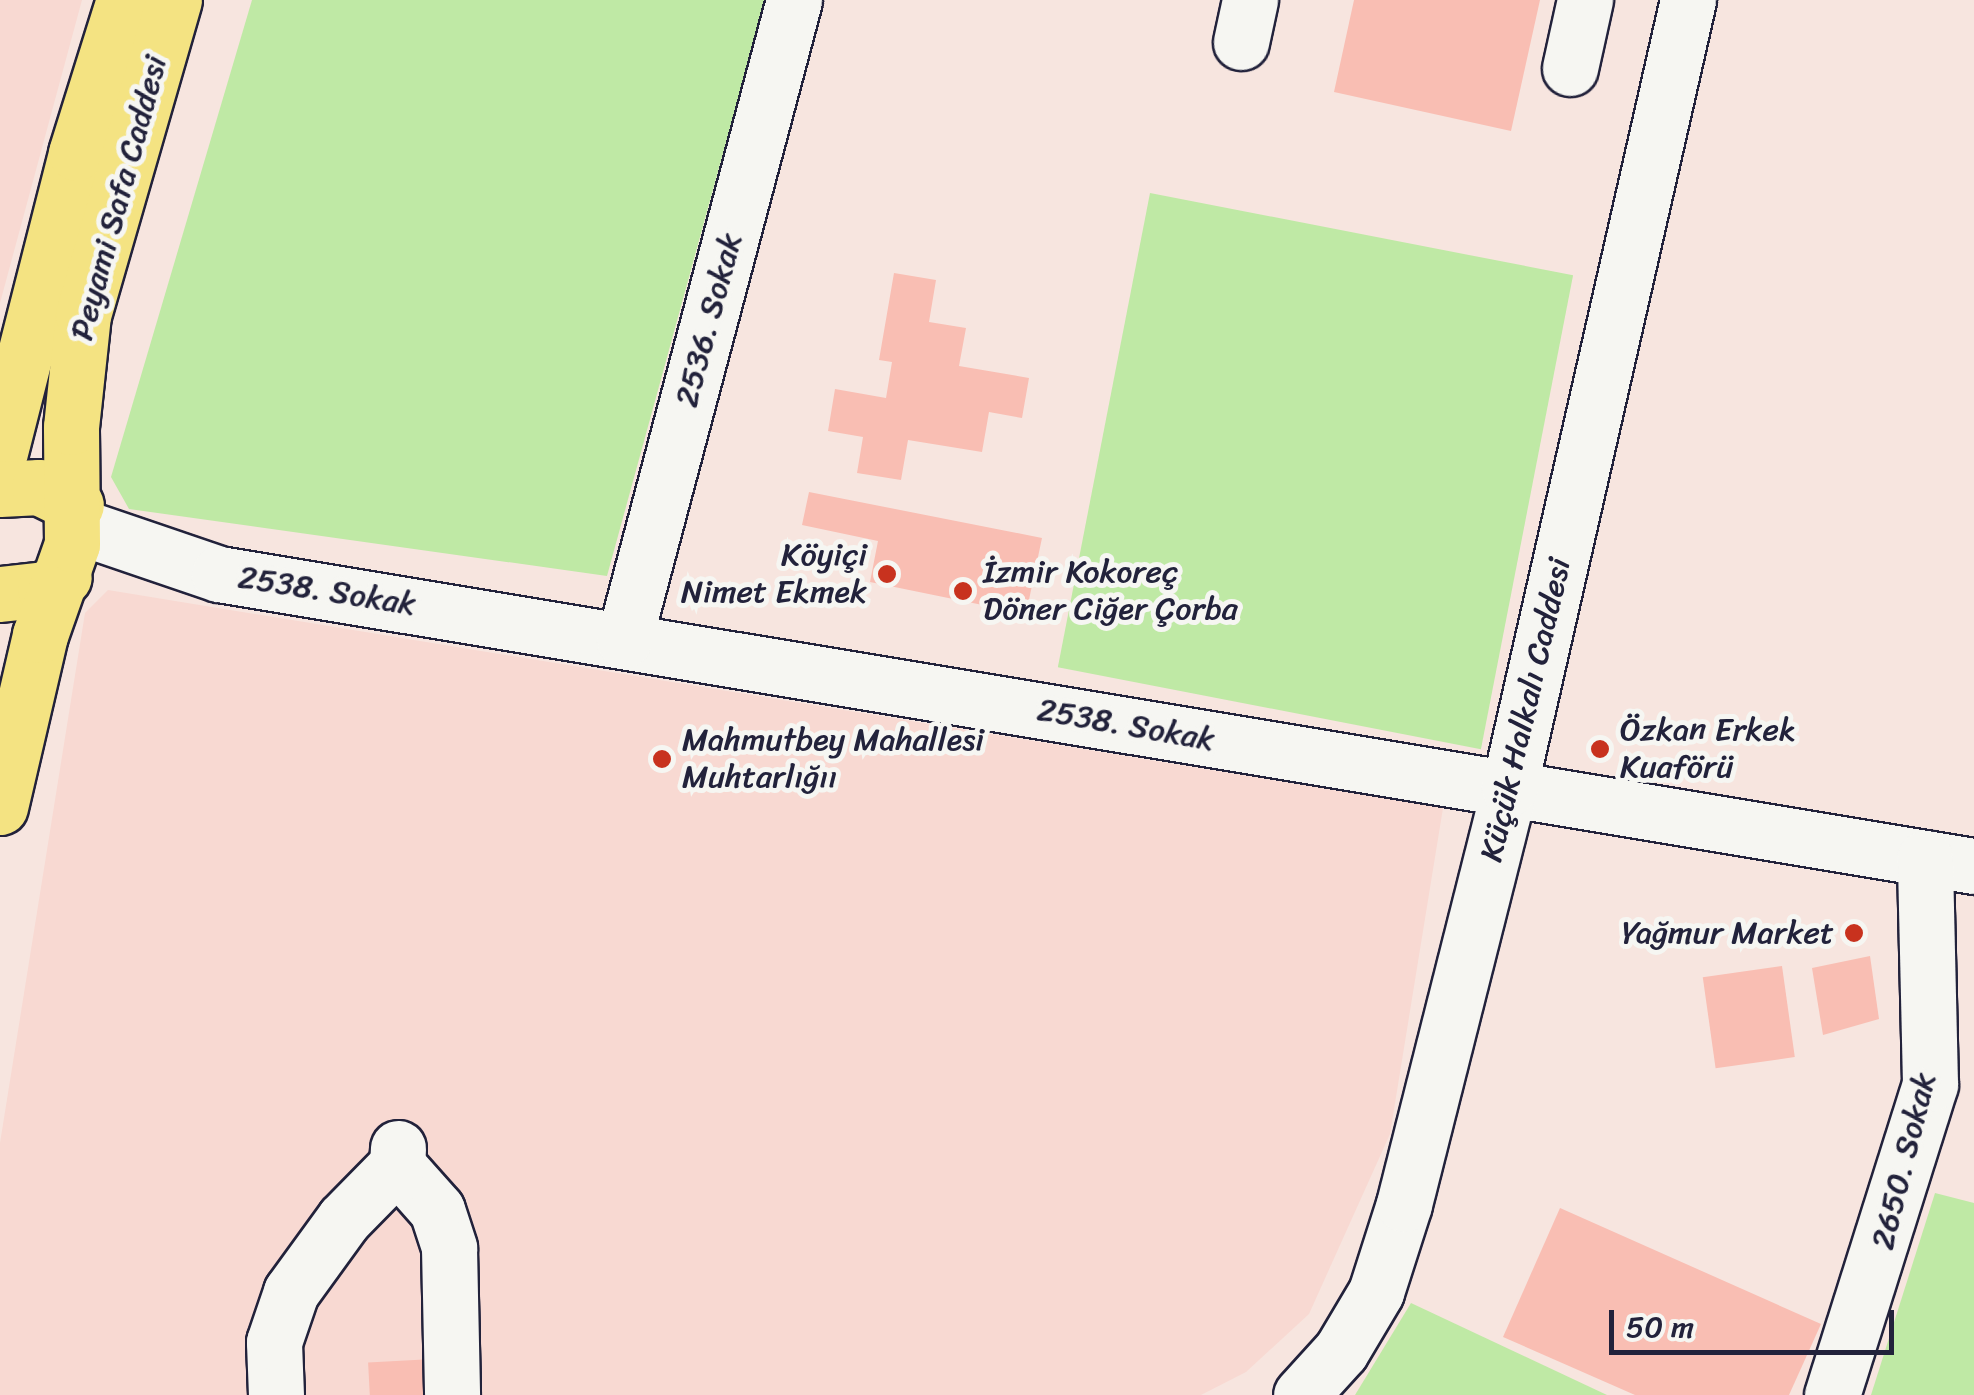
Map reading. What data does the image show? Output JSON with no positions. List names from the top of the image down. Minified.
{"streets":{"main road":["Peyami Safa Caddesi"],"street":["2536. Sokak","2538. Sokak","Küçük Halkalı Caddesi","2650. Sokak"]},"crossings":[["Peyami Safa Caddesi","2538. Sokak"],["2536. Sokak","2538. Sokak"],["2538. Sokak","Küçük Halkalı Caddesi"],["2538. Sokak","2650. Sokak"]],"places":["Köyiçi Nimet Ekmek","İzmir Kokoreç Döner Ciğer Çorba","Özkan Erkek Kuaförü","Mahmutbey Mahallesi Muhtarlığıı","Yağmur Market"],"scale_bar":"50 m"}
